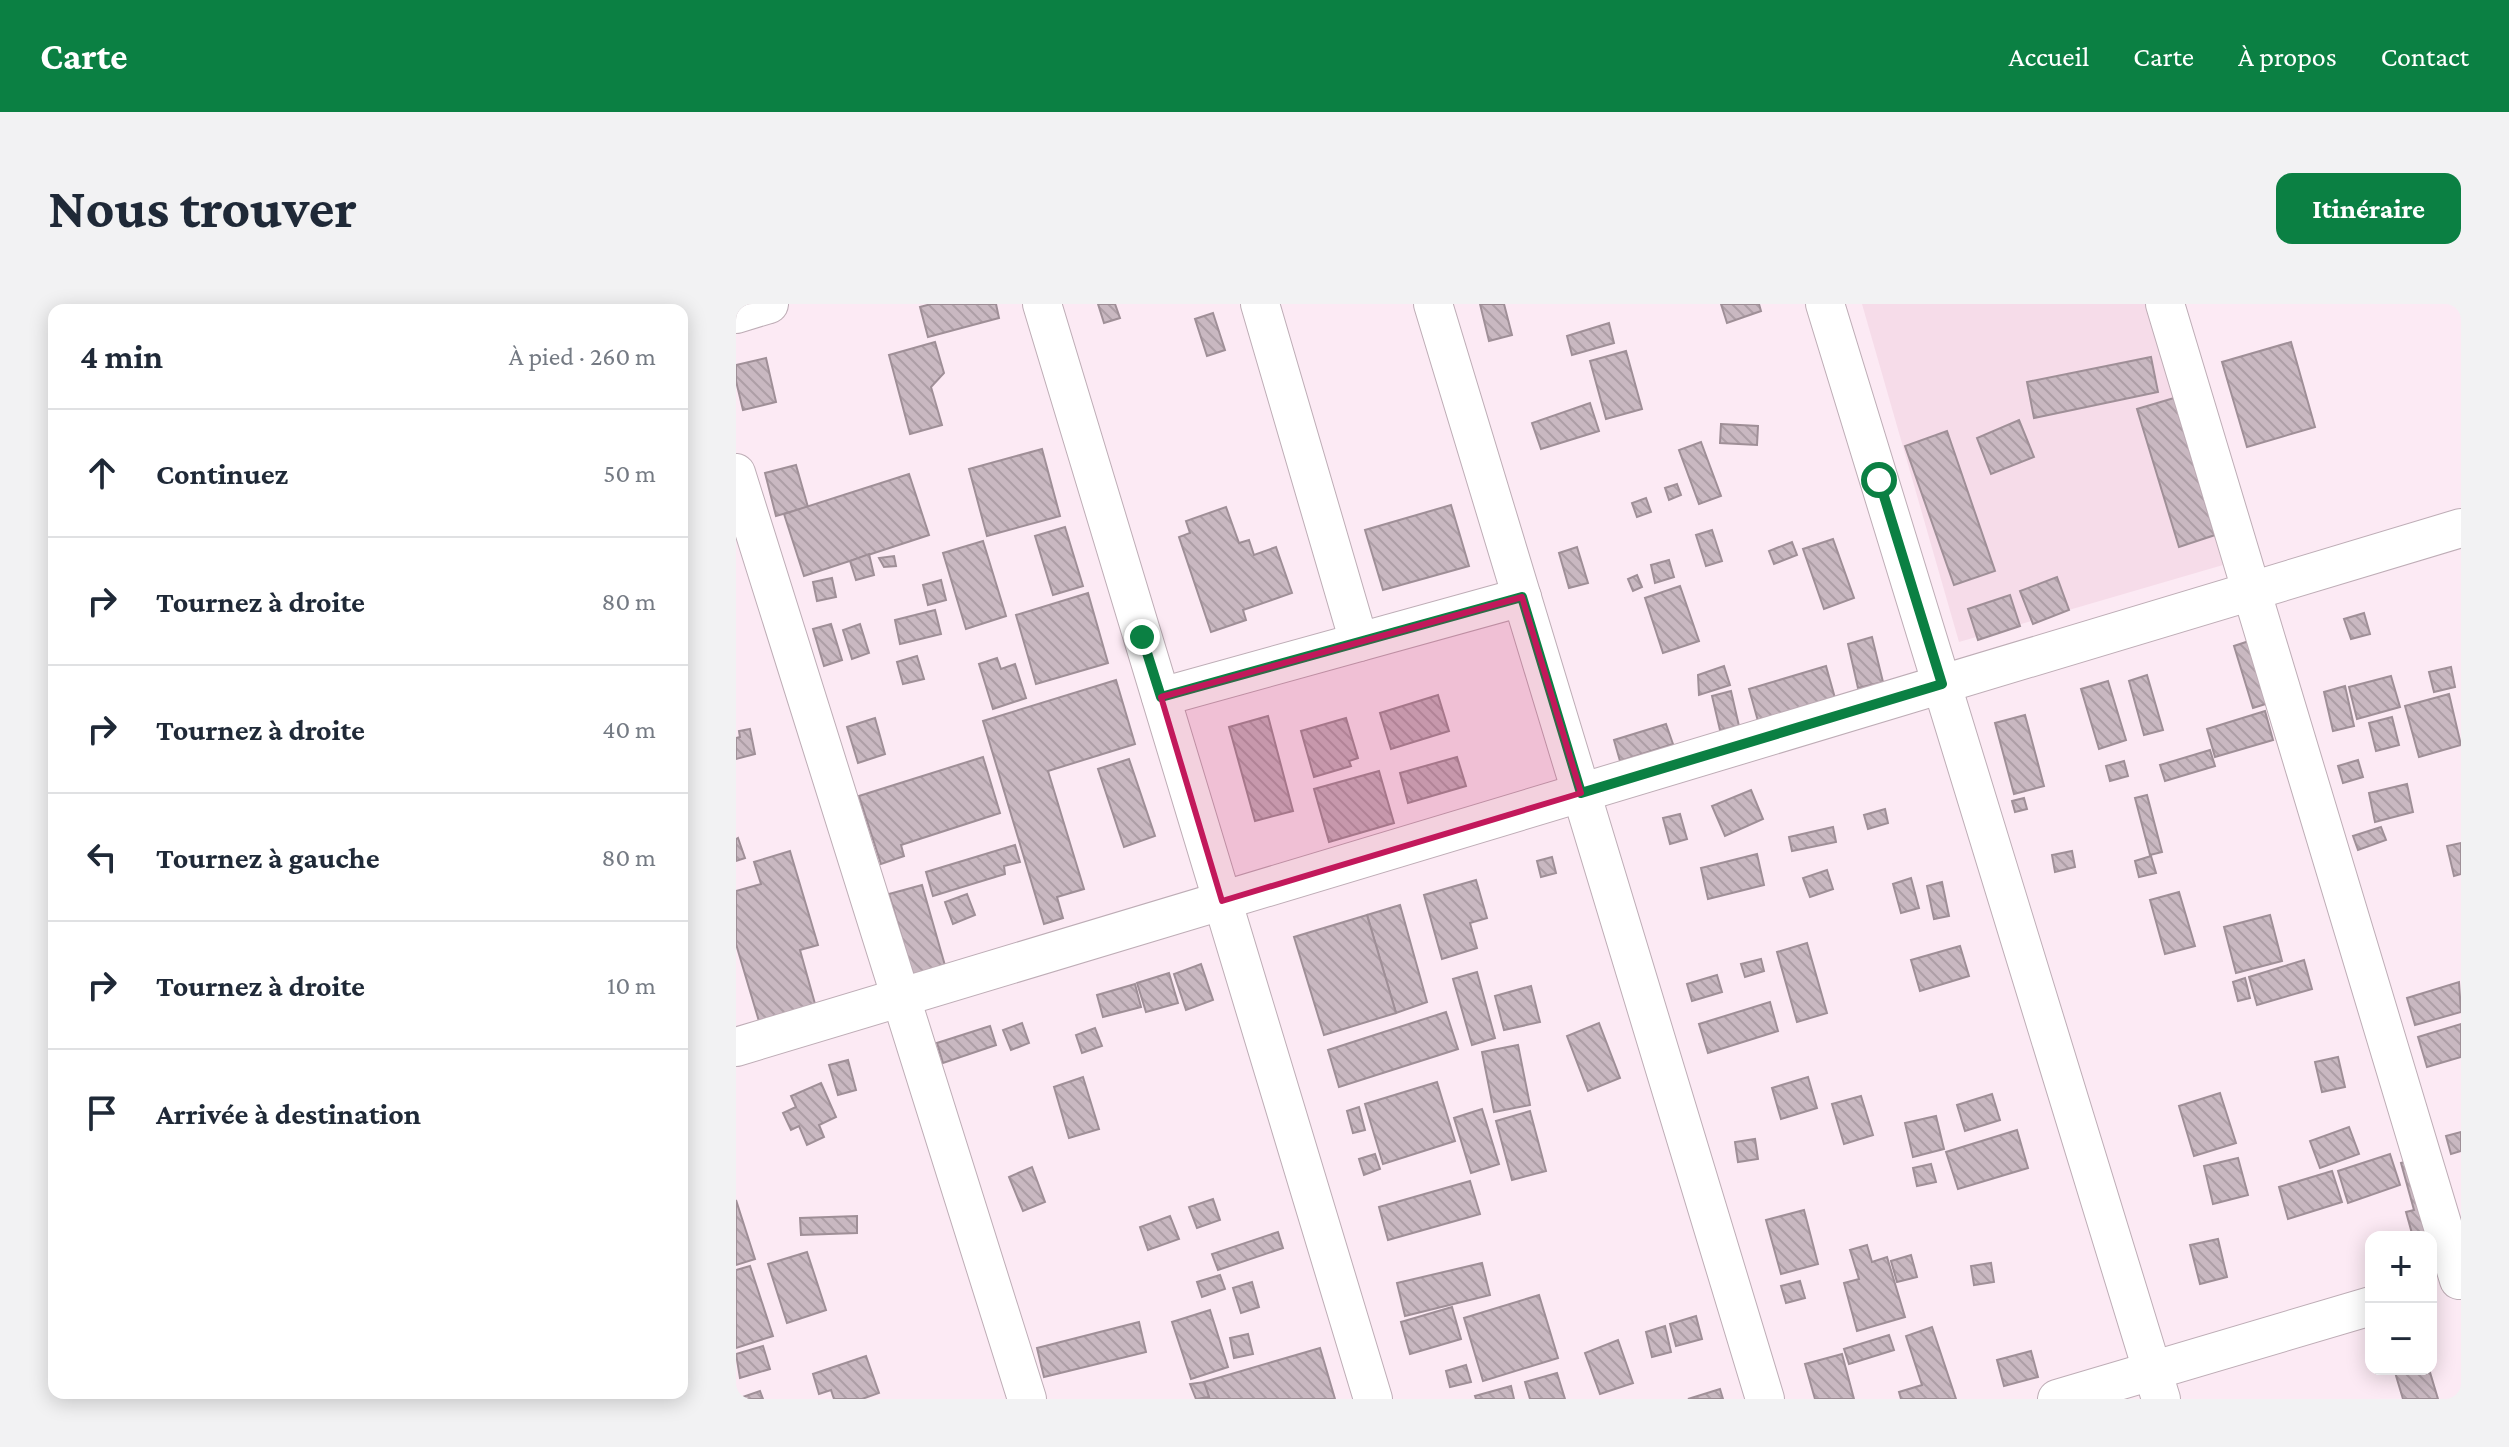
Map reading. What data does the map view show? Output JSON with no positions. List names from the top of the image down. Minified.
{"page":{"header":"Carte","nav":["Accueil","Carte","À propos","Contact"],"buttons":"Itinéraire","title":"Nous trouver","heading":["4 min","À pied · 260 m"],"list":[["Continuez","50 m"],["Tournez à droite","80 m"],["Tournez à droite","40 m"],["Tournez à gauche","80 m"],["Tournez à droite","10 m"],"Arrivée à destination"],"map_buttons":["+","−"]}}
